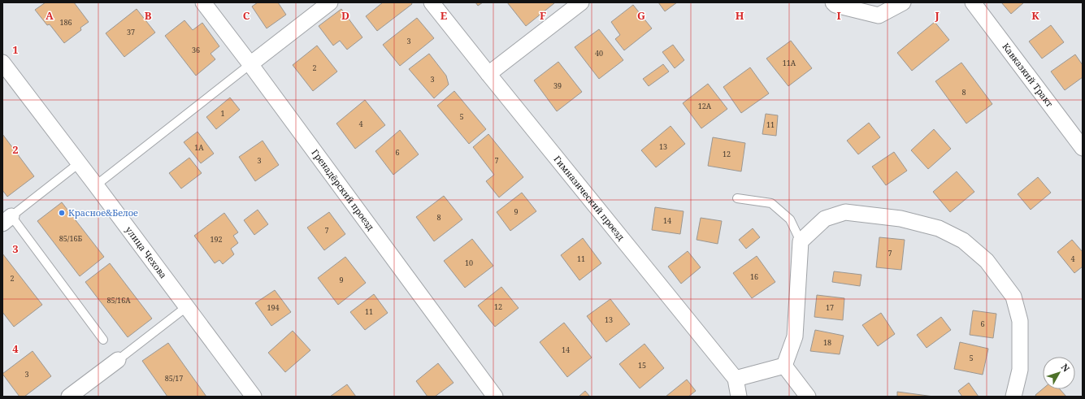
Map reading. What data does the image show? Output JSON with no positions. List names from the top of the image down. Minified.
{"streets":{"street":["Кавказкий Тракт","Гренадёрский проезд","Гимназический проезд","улица Чехова"]},"places":["Красное&Белое"],"house_numbers":["186","37","3","36","40","11А","2","3","39","8","12А","1","5","4","11","13","1А","6","12","3","7","9","8","14","7","85/16Б","192","7","11","4","10","16","2","9","85/16А","12","194","17","11","13","6","18","14","5","15","3","85/17"],"north":"top right","grid":{"columns":["A","B","C","D","E","F","G","H","I","J","K"],"rows":["1","2","3","4"]}}
